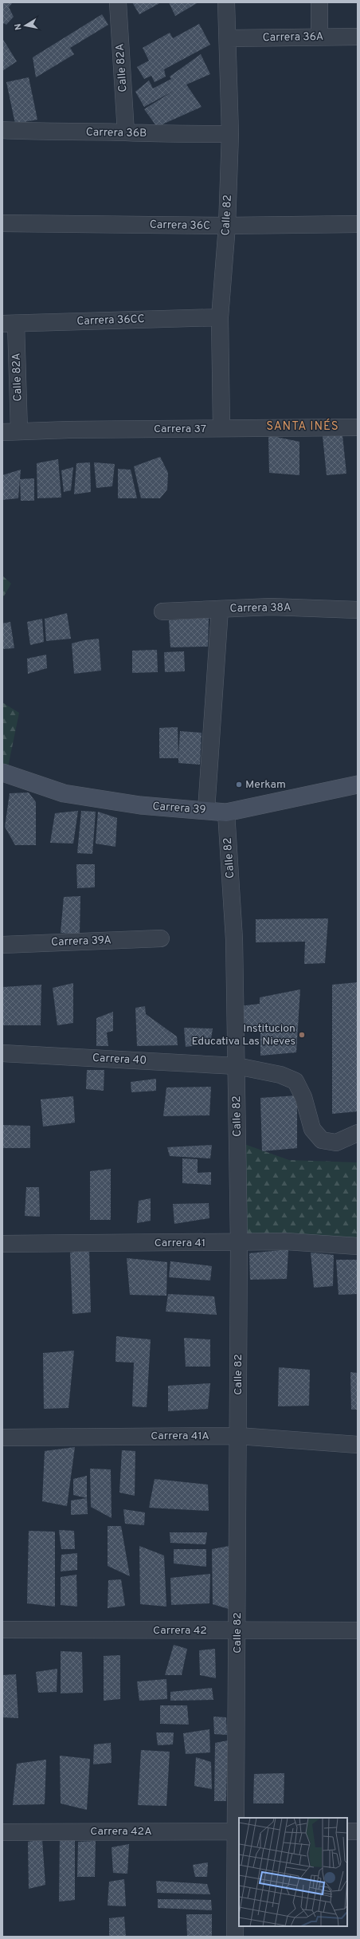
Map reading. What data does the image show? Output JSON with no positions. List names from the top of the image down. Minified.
{"streets":{"main road":["Carrera 39"],"street":["Carrera 36A","Calle 82A","Carrera 36B","Calle 82","Carrera 36C","Carrera 36CC","Carrera 37","Carrera 38A","Carrera 39A","Carrera 40","Carrera 41","Carrera 41A","Carrera 42","Carrera 42A"]},"crossings":[["Carrera 36A","Calle 82"],["Calle 82A","Carrera 36B"],["Calle 82A","Carrera 36CC"],["Calle 82A","Carrera 37"],["Carrera 36B","Calle 82"],["Calle 82","Carrera 36C"],["Calle 82","Carrera 36CC"],["Calle 82","Carrera 37"],["Calle 82","Carrera 39"],["Calle 82","Carrera 40"],["Calle 82","Carrera 41"],["Calle 82","Carrera 41A"],["Calle 82","Carrera 42"],["Calle 82","Carrera 42A"]],"districts":["SANTA INÉS"],"places":["Merkam","Institucion Educativa Las Nieves"],"north":"left"}
